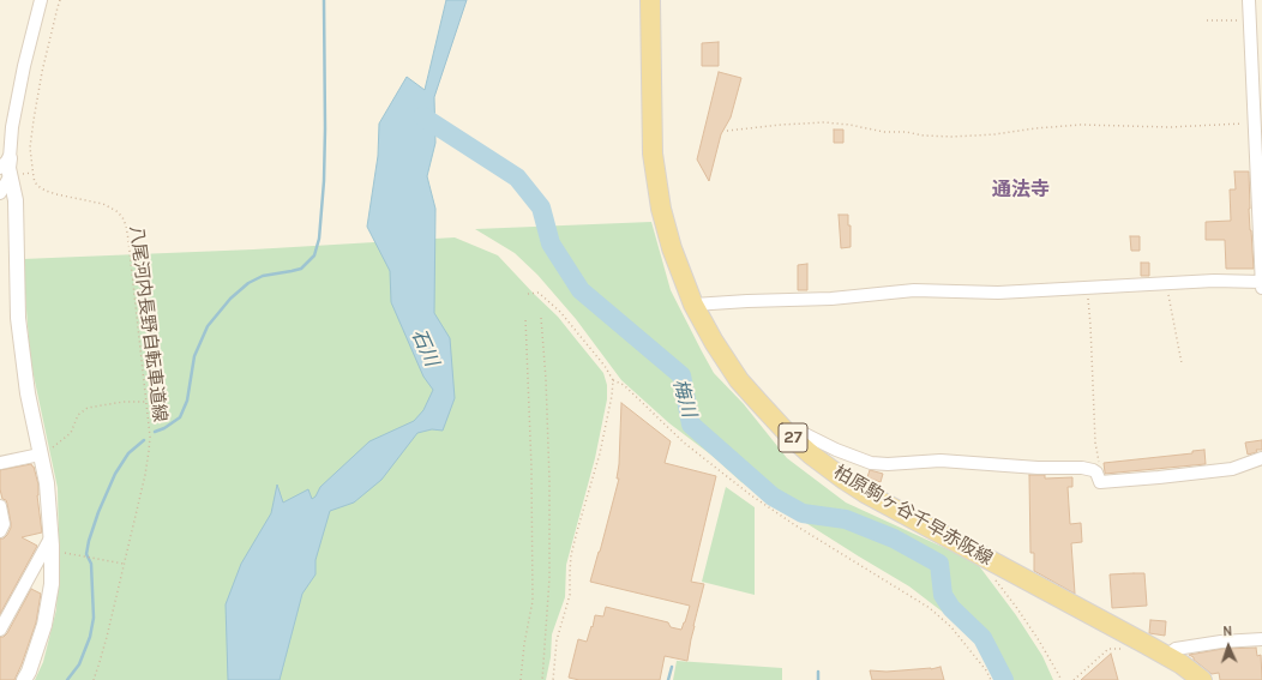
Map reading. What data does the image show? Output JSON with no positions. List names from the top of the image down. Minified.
{"streets":{"main road":["27","柏原駒ヶ谷千早赤阪線"],"path":["八尾河内長野自転車道線"]},"districts":["通法寺"],"water":["石川","梅川"],"north":"top"}
